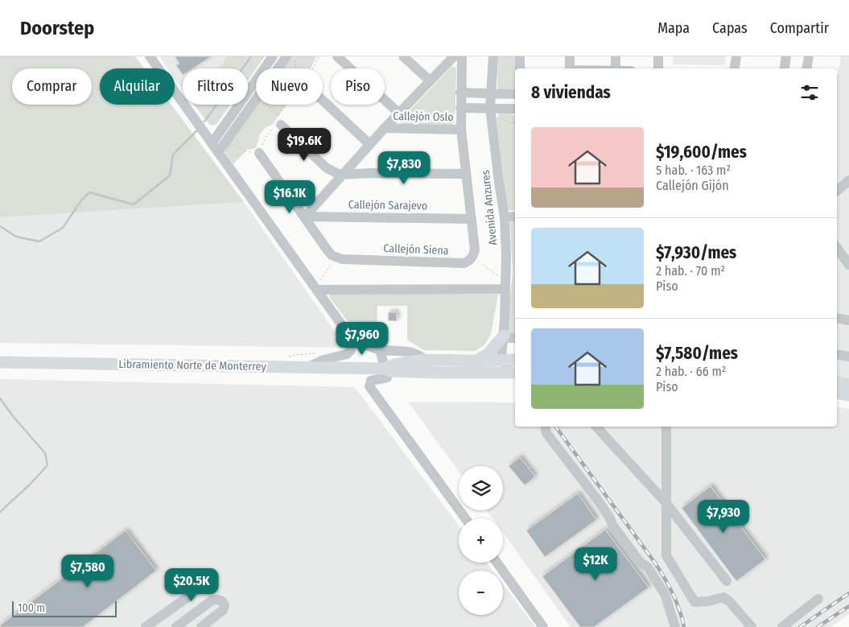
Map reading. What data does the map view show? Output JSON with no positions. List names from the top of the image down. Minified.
{"streets":{"main road":["Libramiento Norte de Monterrey"],"street":["Callejón Oslo","Callejón Sarajevo","Avenida Anzures","Callejón Siena"]},"crossings":[["Callejón Oslo","Callejón Siena"],["Callejón Sarajevo","Callejón Siena"],["Avenida Anzures","Libramiento Norte de Monterrey"]],"scale_bar":"100 m","page":{"header":"Doorstep","nav":["Mapa","Capas","Compartir"],"chip":["Comprar","Alquilar","Filtros","Nuevo","Piso"],"heading":"8 viviendas","list":[{"name":"$19,600/mes","note":"5 hab. · 163 m² · Callejón Gijón"},{"name":"$7,930/mes","note":"2 hab. · 70 m² · Piso"},{"name":"$7,580/mes","note":"2 hab. · 66 m² · Piso"}],"price":["$19.6K","$7,830","$16.1K","$7,960","$7,930","$12K","$7,580","$20.5K"],"map_buttons":["+","−"],"scale":"100 m"}}
